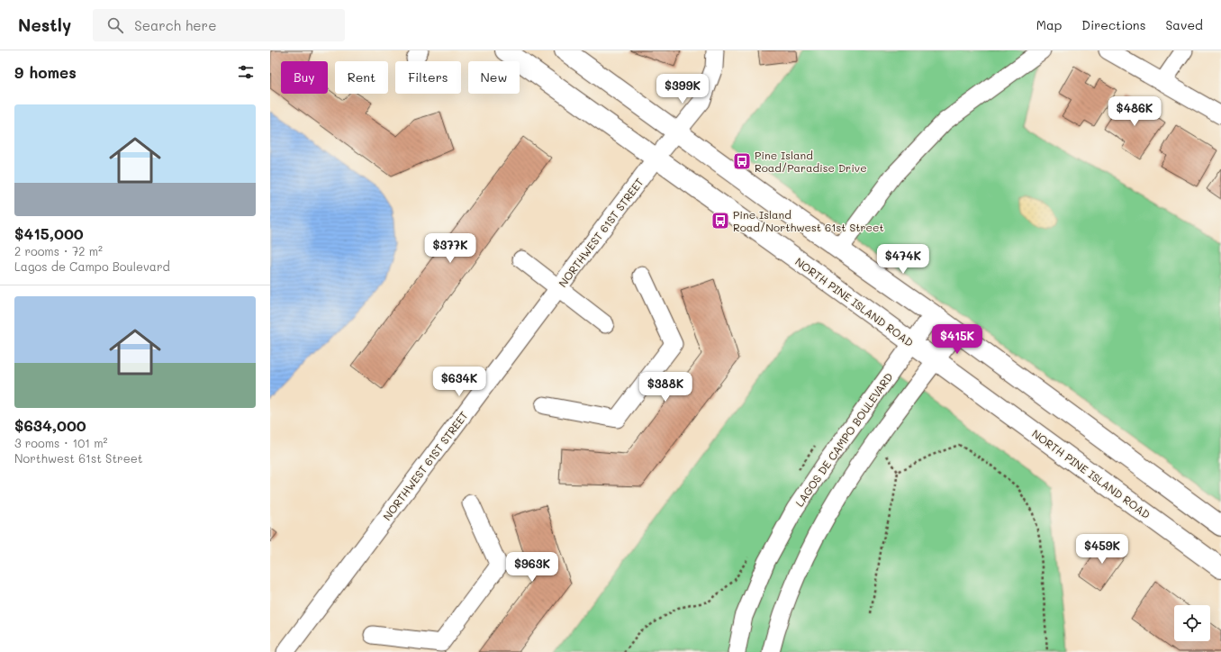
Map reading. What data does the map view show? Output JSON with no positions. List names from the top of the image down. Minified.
{"streets":{"main road":["NORTH PINE ISLAND ROAD"],"street":["NORTHWEST 61ST STREET","LAGOS DE CAMPO BOULEVARD"]},"crossings":[["NORTHWEST 61ST STREET","NORTH PINE ISLAND ROAD"],["NORTH PINE ISLAND ROAD","LAGOS DE CAMPO BOULEVARD"]],"places":{"bus stop":["Pine Island Road/Paradise Drive","Pine Island Road/Northwest 61st Street"]},"page":{"header":"Nestly","search":"Search here","nav":["Map","Directions","Saved"],"heading":"9 homes","chip":["Buy","Rent","Filters","New"],"price":["$399K","$486K","$377K","$474K","$415K","$634K","$388K","$459K","$963K"],"list":[{"name":"$415,000","note":"2 rooms · 72 m² · Lagos de Campo Boulevard"},{"name":"$634,000","note":"3 rooms · 101 m² · Northwest 61st Street"}]}}
